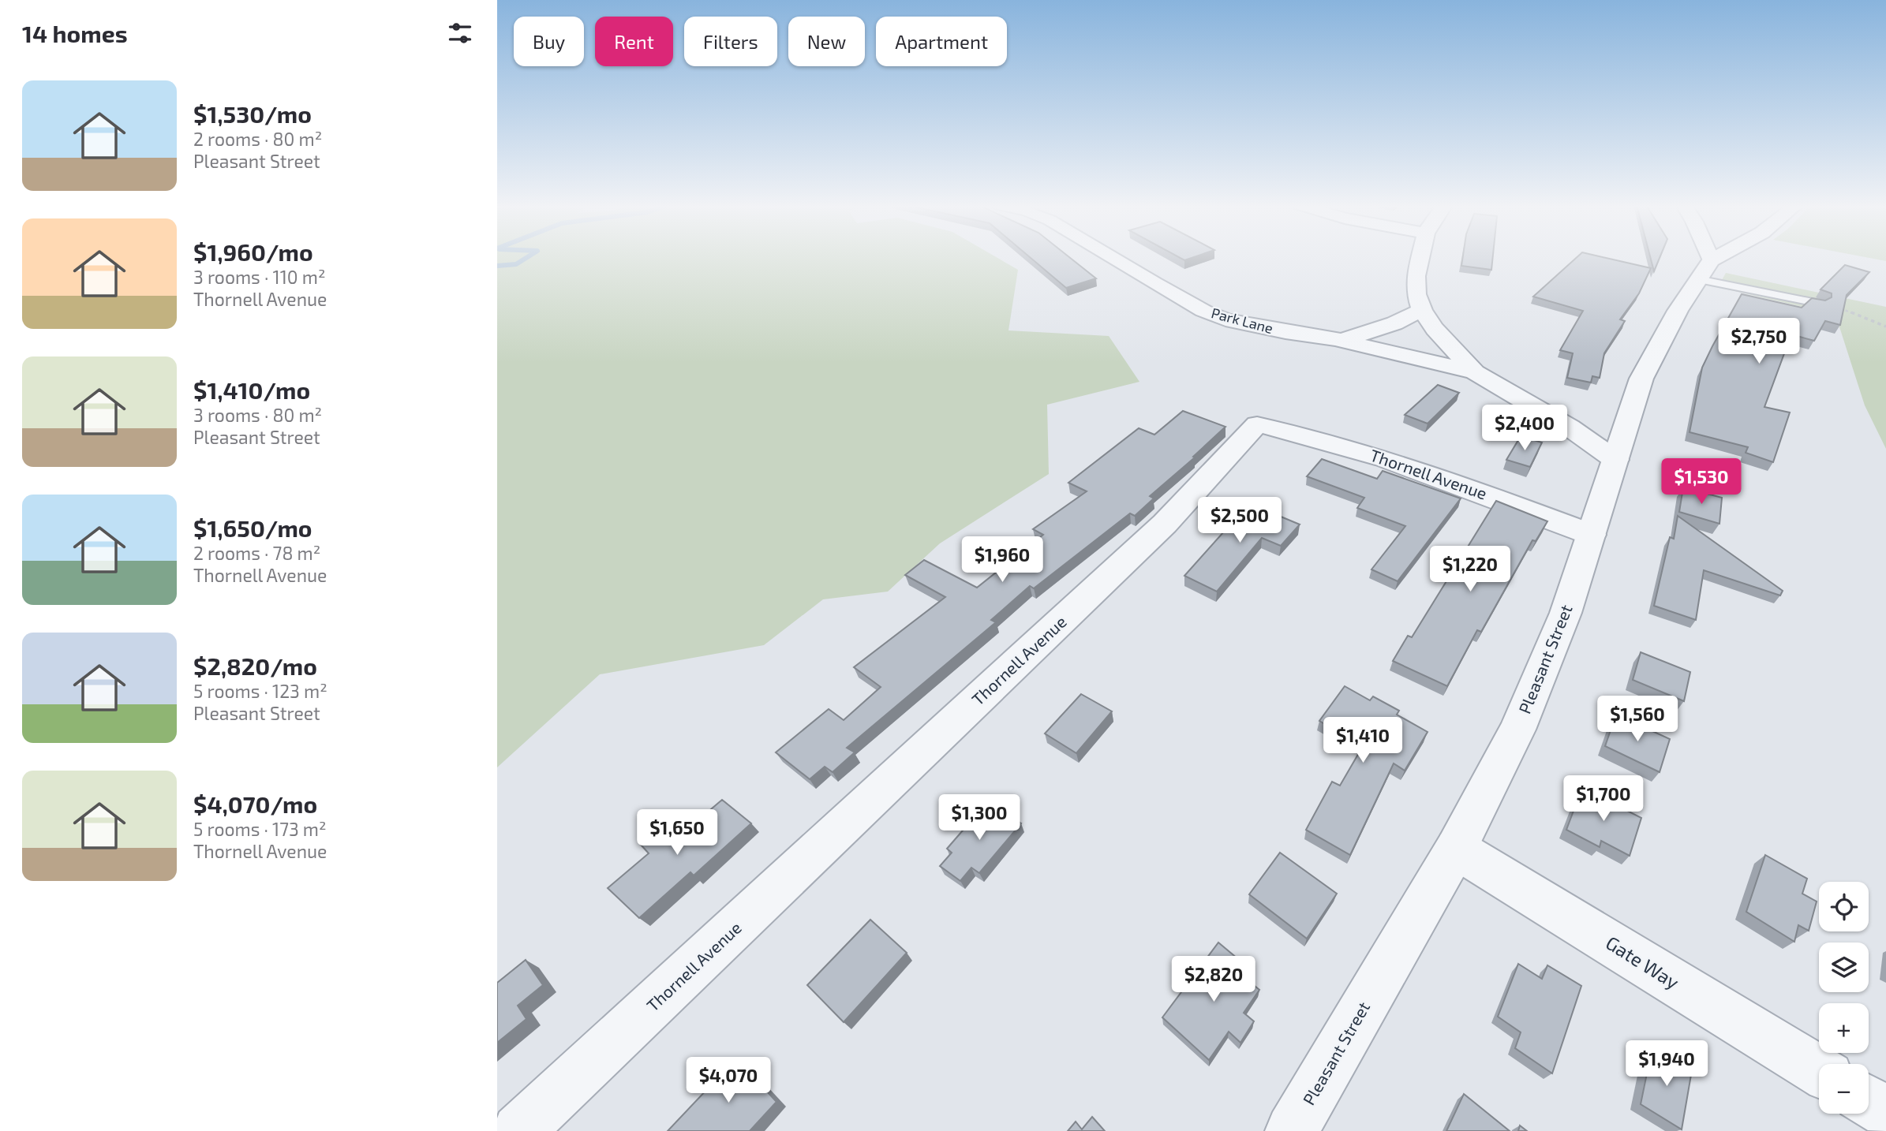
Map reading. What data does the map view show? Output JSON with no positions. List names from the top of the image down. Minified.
{"streets":{"street":["Park Lane","Thornell Avenue","Pleasant Street","Gate Way"]},"crossings":[["Thornell Avenue","Pleasant Street"],["Pleasant Street","Gate Way"]],"page":{"heading":"14 homes","chip":["Buy","Rent","Filters","New","Apartment"],"list":[{"name":"$1,530/mo","note":"2 rooms · 80 m² · Pleasant Street"},{"name":"$1,960/mo","note":"3 rooms · 110 m² · Thornell Avenue"},{"name":"$1,410/mo","note":"3 rooms · 80 m² · Pleasant Street"},{"name":"$1,650/mo","note":"2 rooms · 78 m² · Thornell Avenue"},{"name":"$2,820/mo","note":"5 rooms · 123 m² · Pleasant Street"},{"name":"$4,070/mo","note":"5 rooms · 173 m² · Thornell Avenue"}],"price":["$2,750","$2,400","$1,530","$2,500","$1,960","$1,220","$1,560","$1,410","$1,700","$1,300","$1,650","$2,820","$1,940","$4,070"],"map_buttons":["+","−"]}}
